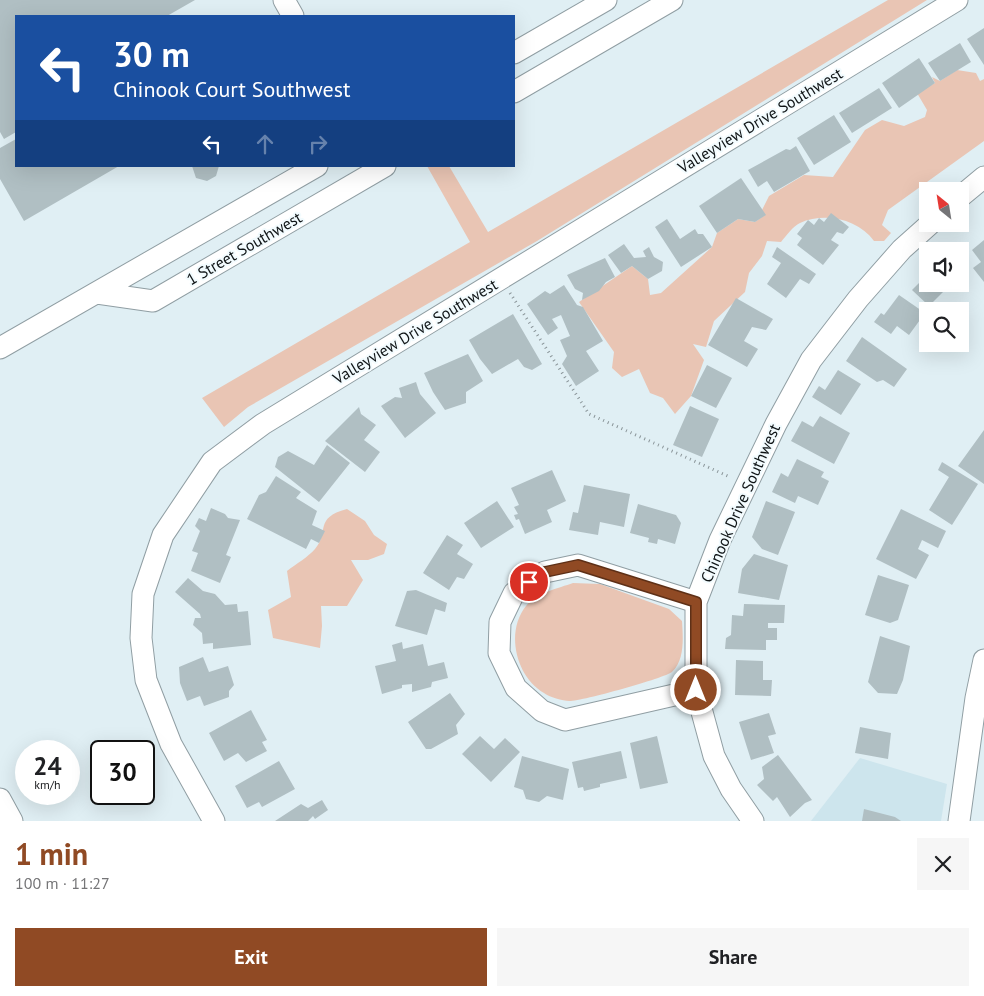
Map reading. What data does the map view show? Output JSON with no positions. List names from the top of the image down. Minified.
{"streets":{"street":["Valleyview Drive Southwest","1 Street Southwest","Chinook Drive Southwest"]},"north":"top left","page":{"turn":["30 m","Chinook Court Southwest"],"speed":"24 km/h","limit":"30","heading":["1 min","100 m · 11:27"],"buttons":["Exit","Share"]}}
